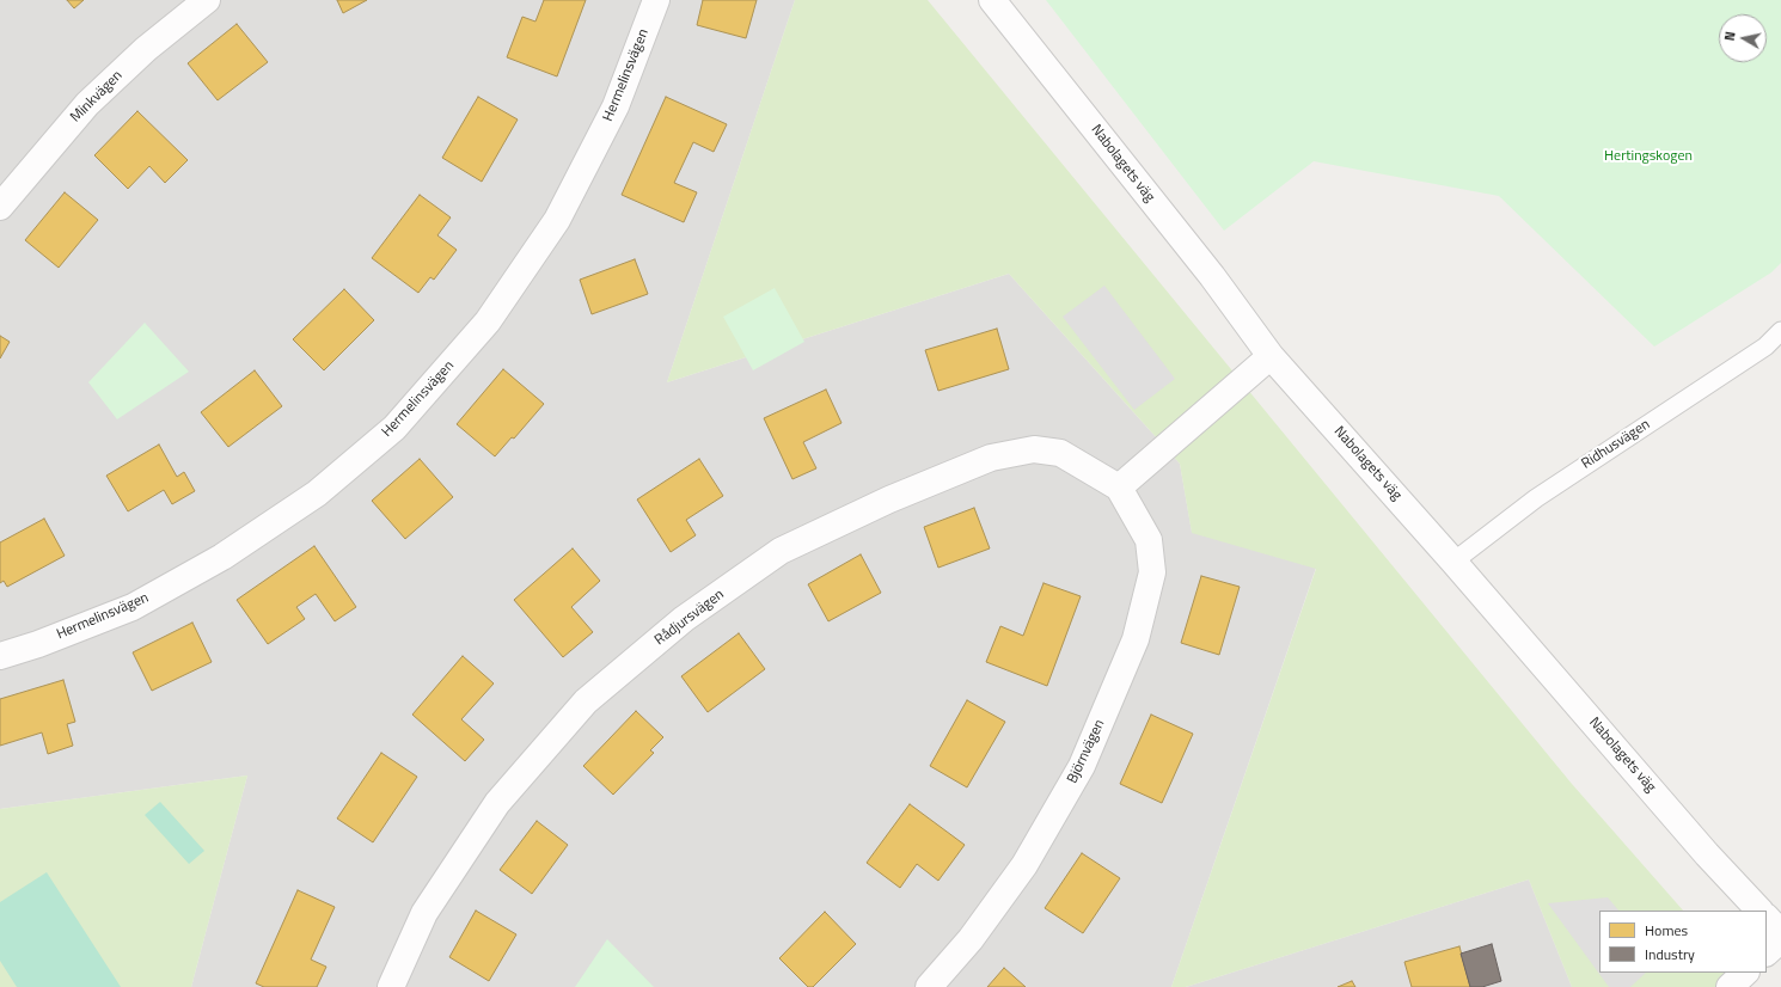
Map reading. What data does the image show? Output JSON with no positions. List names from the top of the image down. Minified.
{"streets":{"street":["Hermelinsvägen","Minkvägen","Nabolagets väg","Rådjursvägen","Björnvägen"],"lane":["Ridhusvägen"]},"crossings":[["Nabolagets väg","Ridhusvägen"],["Rådjursvägen","Björnvägen"]],"parks":["Hertingskogen"],"legend":["Homes","Industry"],"north":"left"}
